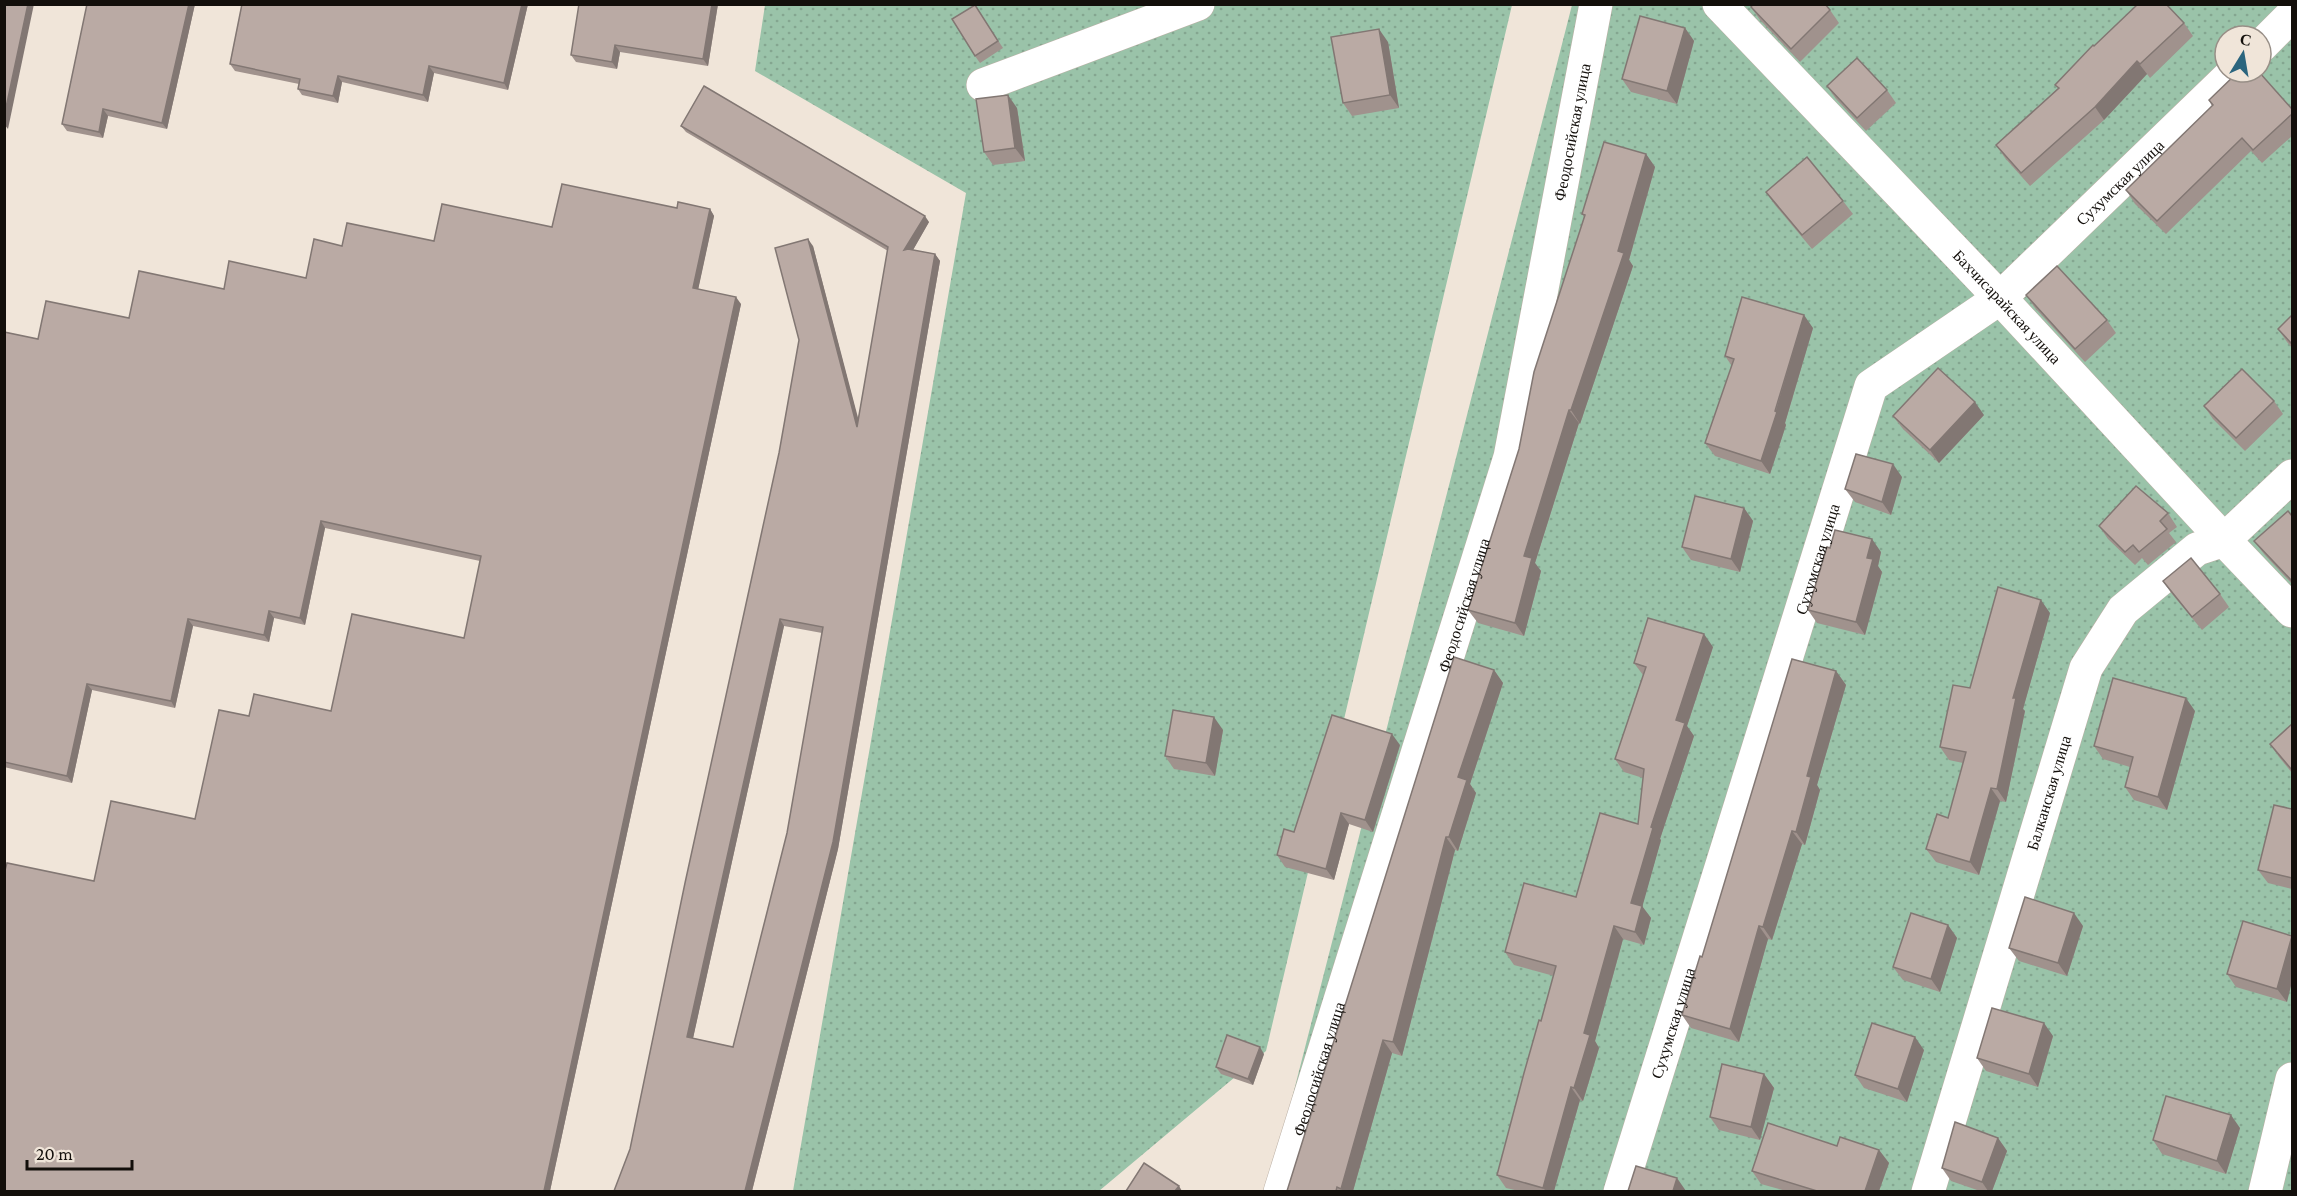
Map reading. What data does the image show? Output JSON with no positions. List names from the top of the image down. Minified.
{"streets":{"street":["Феодосийская улица","Сухумская улица","Бахчисарайская улица","Балканская улица"]},"crossings":[["Сухумская улица","Бахчисарайская улица"],["Бахчисарайская улица","Балканская улица"]],"scale_bar":"20 m","north":"top"}
